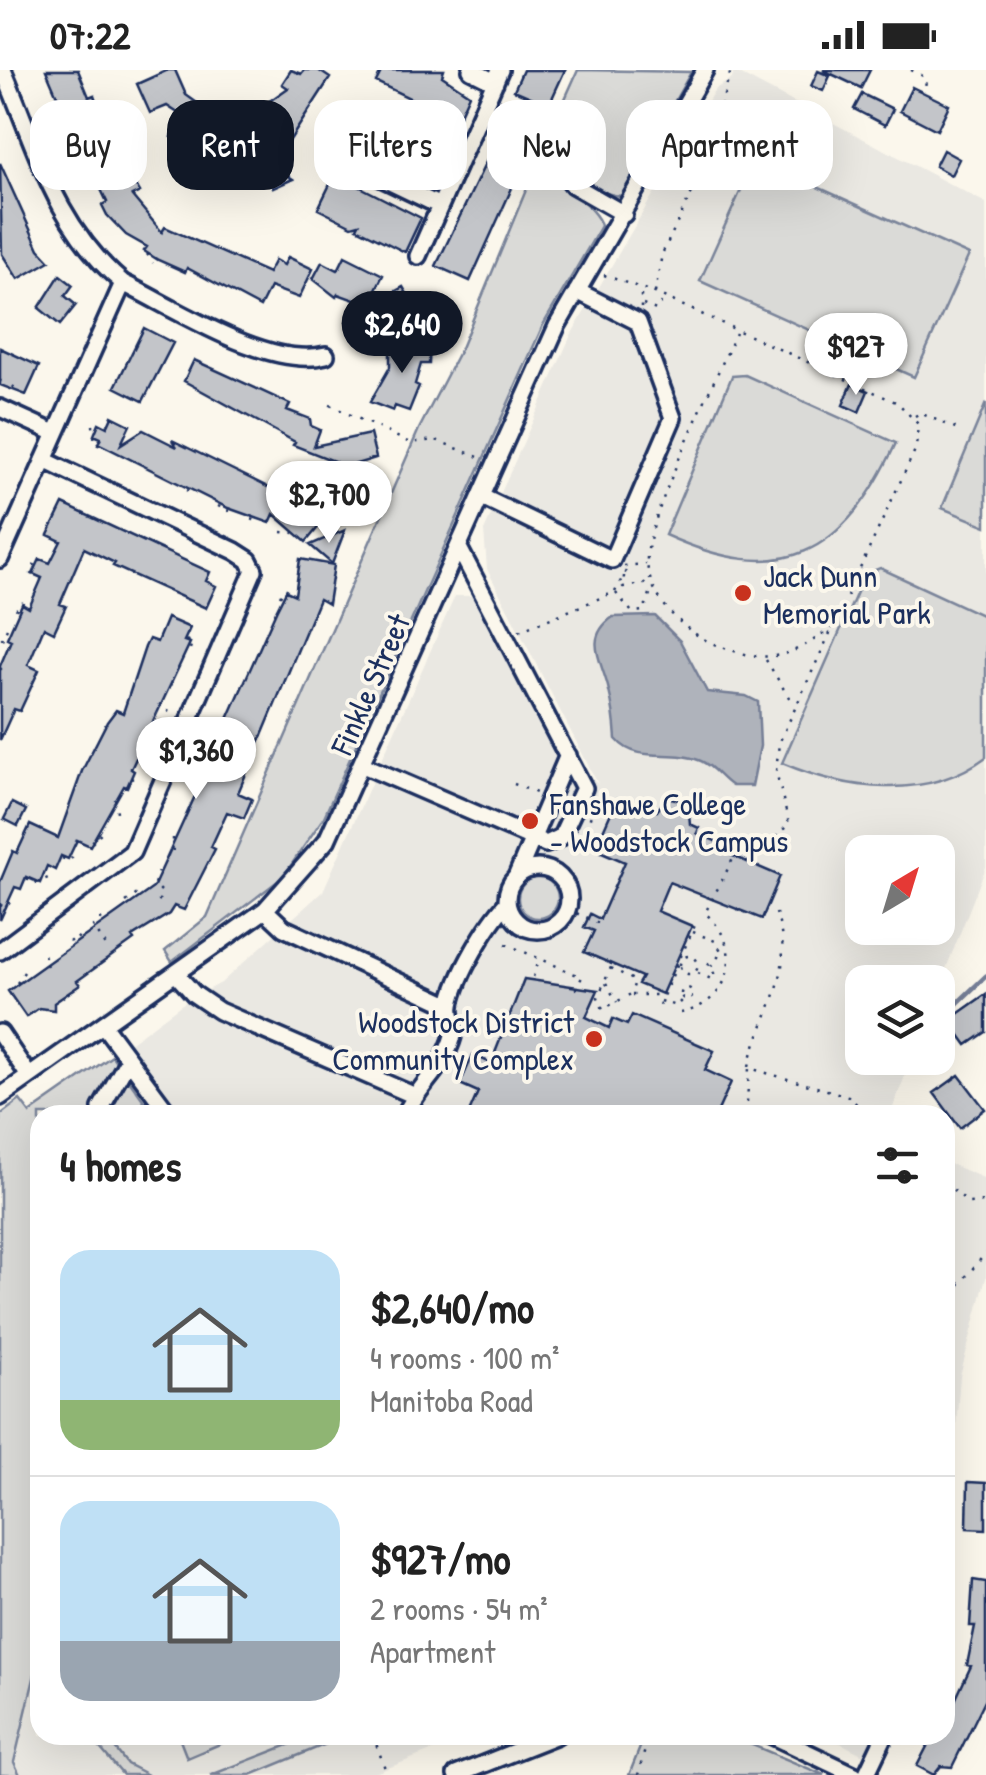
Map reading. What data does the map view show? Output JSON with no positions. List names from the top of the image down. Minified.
{"streets":{"street":["Finkle Street"]},"places":["Jack Dunn Memorial Park","Fanshawe College - Woodstock Campus","Woodstock District Community Complex"],"north":"top right","page":{"status":"07:22","chip":["Buy","Rent","Filters","New","Apartment"],"price":["$2,640","$927","$2,700","$1,360"],"heading":"4 homes","list":[{"name":"$2,640/mo","note":"4 rooms · 100 m² · Manitoba Road"},{"name":"$927/mo","note":"2 rooms · 54 m² · Apartment"}]}}
